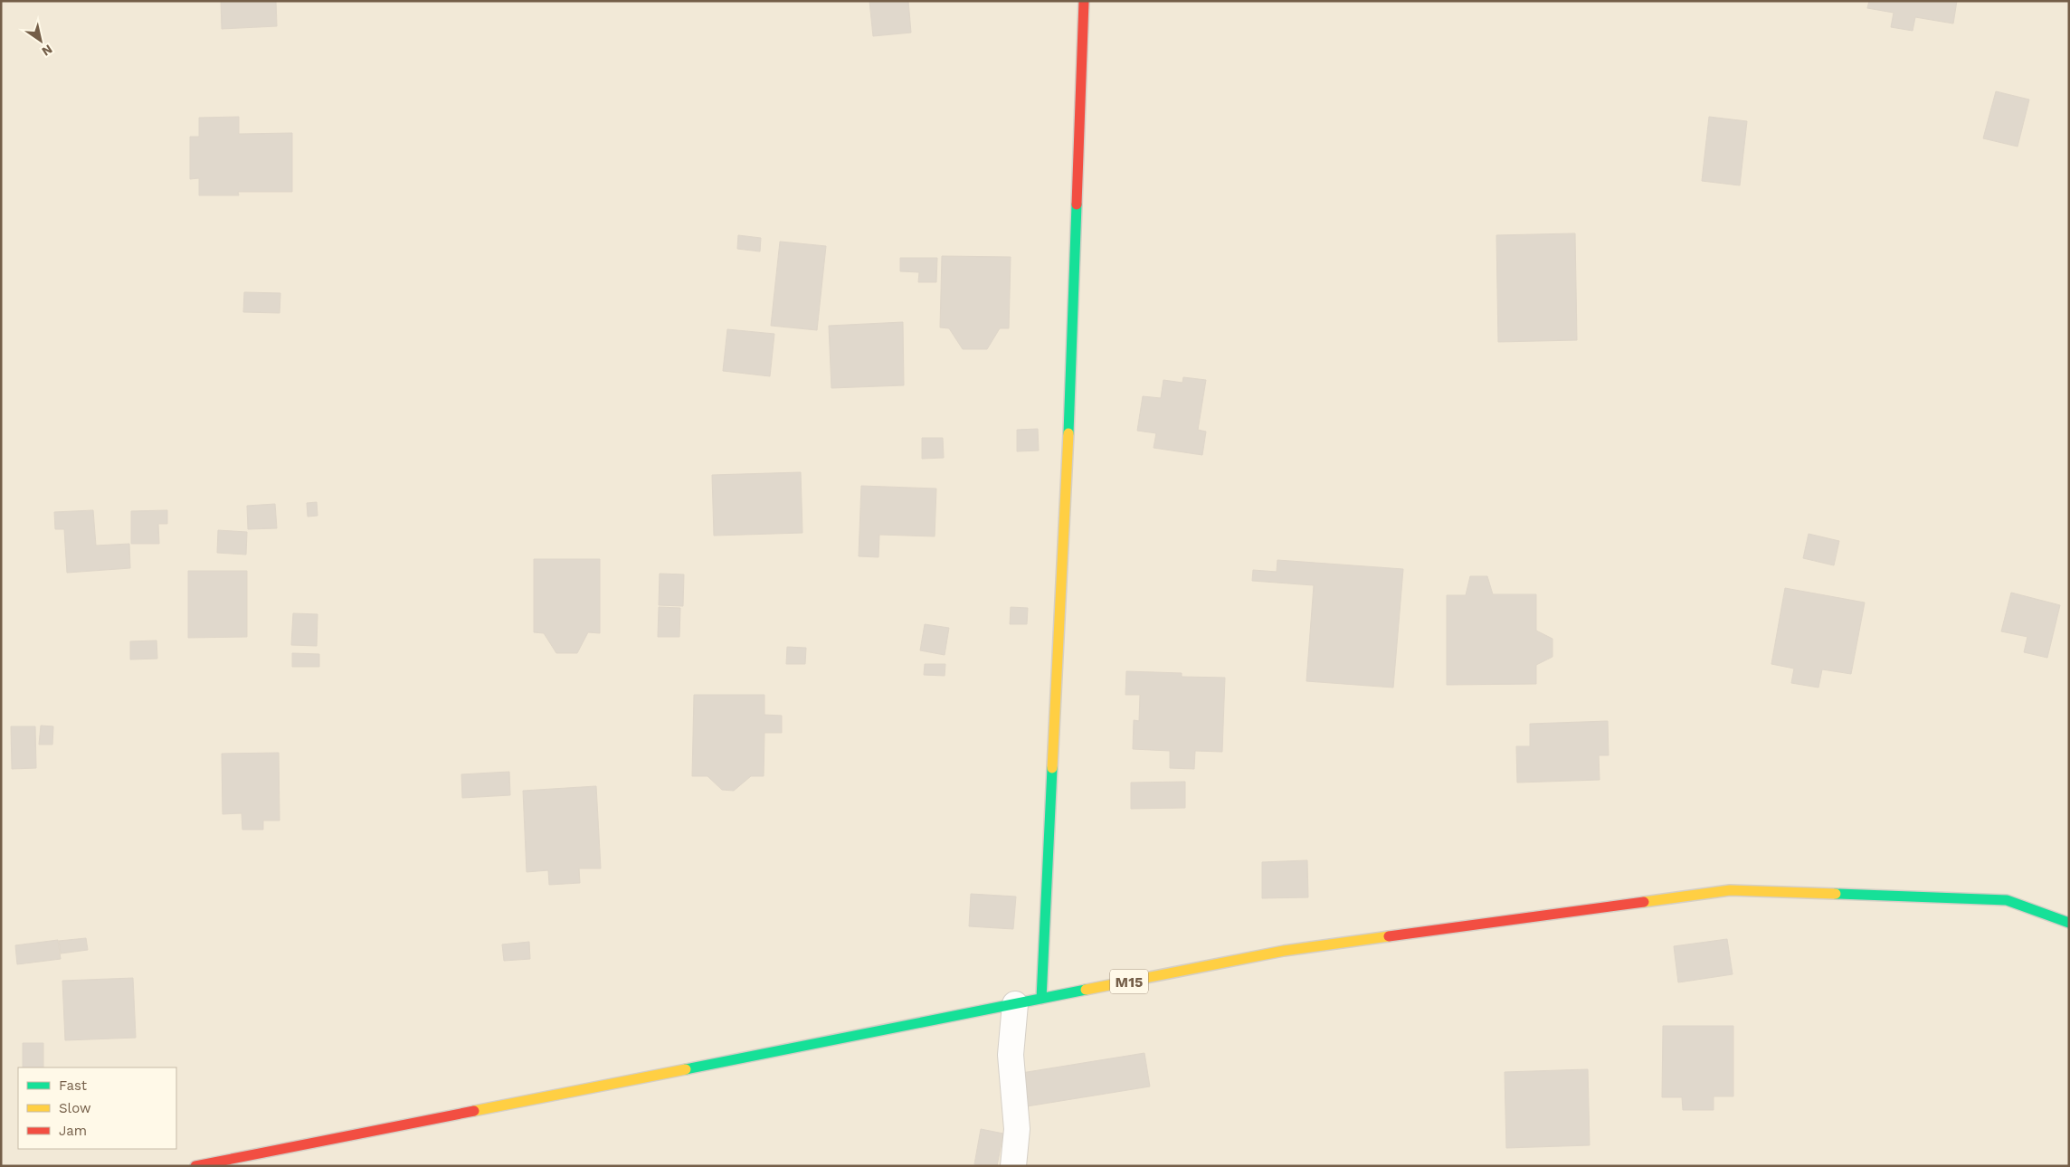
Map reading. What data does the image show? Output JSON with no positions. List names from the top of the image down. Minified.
{"streets":{"main road":["M15"]},"legend":["Fast","Slow","Jam"],"north":"bottom right"}
